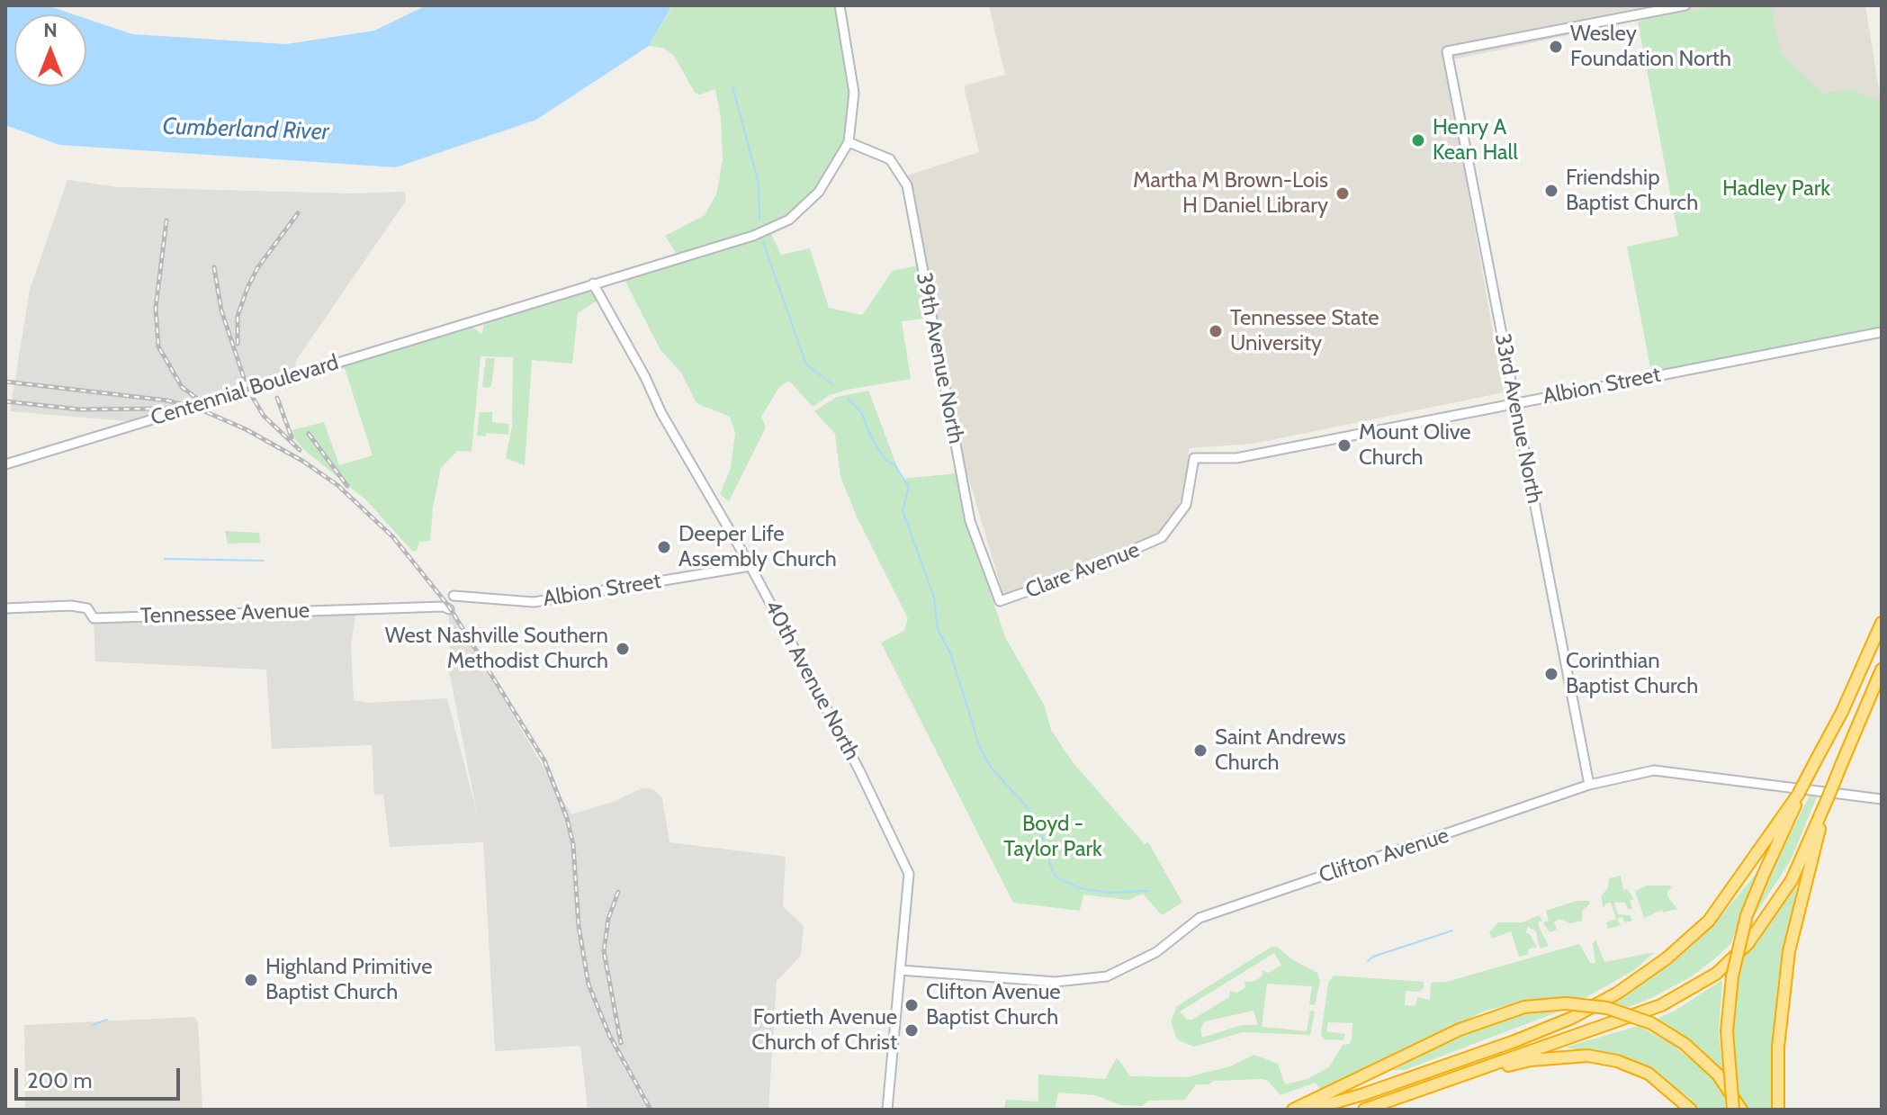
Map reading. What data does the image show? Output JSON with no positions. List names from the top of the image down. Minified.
{"streets":{"street":["39th Avenue North","Albion Street","Centennial Boulevard","33rd Avenue North","Clare Avenue","Tennessee Avenue","40th Avenue North","Clifton Avenue"]},"crossings":[["39th Avenue North","Centennial Boulevard"],["39th Avenue North","Clare Avenue"],["Albion Street","33rd Avenue North"],["Albion Street","Clare Avenue"],["Albion Street","40th Avenue North"],["Centennial Boulevard","40th Avenue North"],["33rd Avenue North","Clifton Avenue"],["40th Avenue North","Clifton Avenue"]],"water":["Cumberland River"],"parks":["Hadley Park","Boyd - Taylor Park"],"places":["Wesley Foundation North","Henry A Kean Hall","Friendship Baptist Church","Martha M Brown-Lois H Daniel Library","Tennessee State University","Mount Olive Church","Deeper Life Assembly Church","West Nashville Southern Methodist Church","Corinthian Baptist Church","Saint Andrews Church","Highland Primitive Baptist Church","Clifton Avenue Baptist Church","Fortieth Avenue Church of Christ"],"scale_bar":"200 m","north":"top"}
